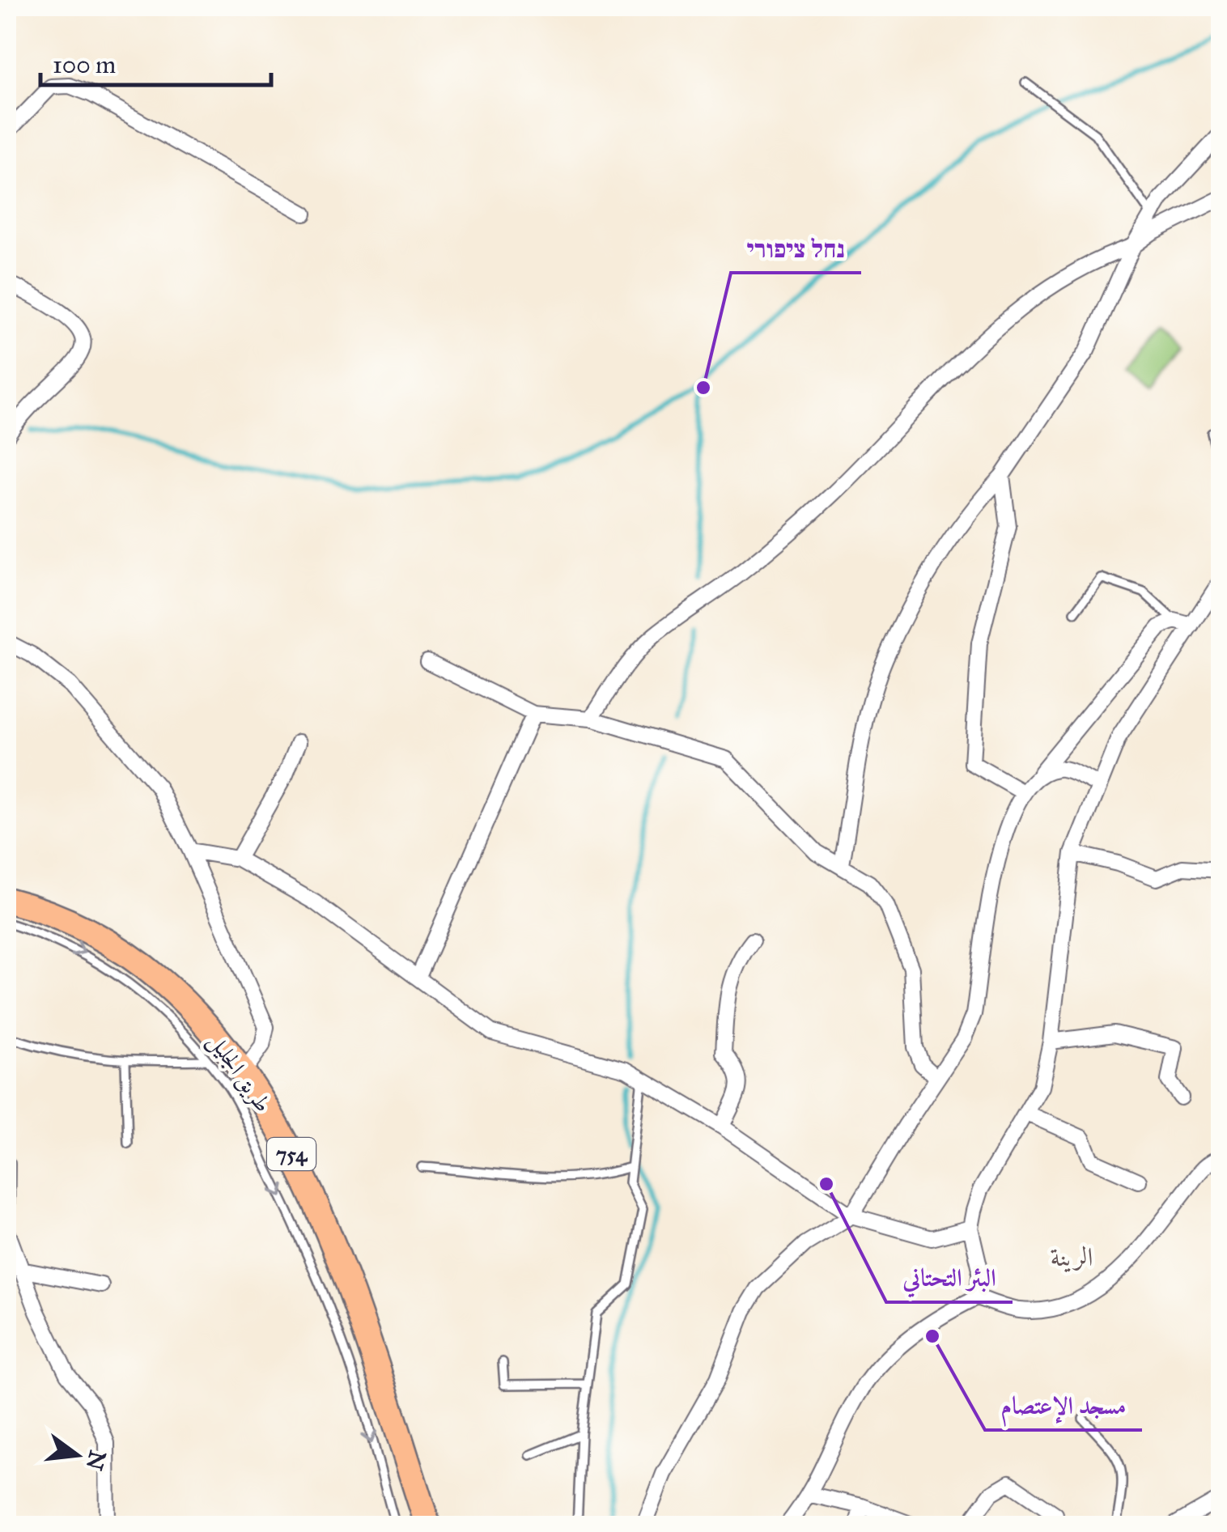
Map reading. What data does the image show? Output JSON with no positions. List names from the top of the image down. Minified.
{"streets":{"main road":["طريق الجليل","754"]},"districts":["الرينة"],"places":["נחל ציפורי","البئر التحتاني","مسجد الإعتصام"],"scale_bar":"100 m","north":"right"}
